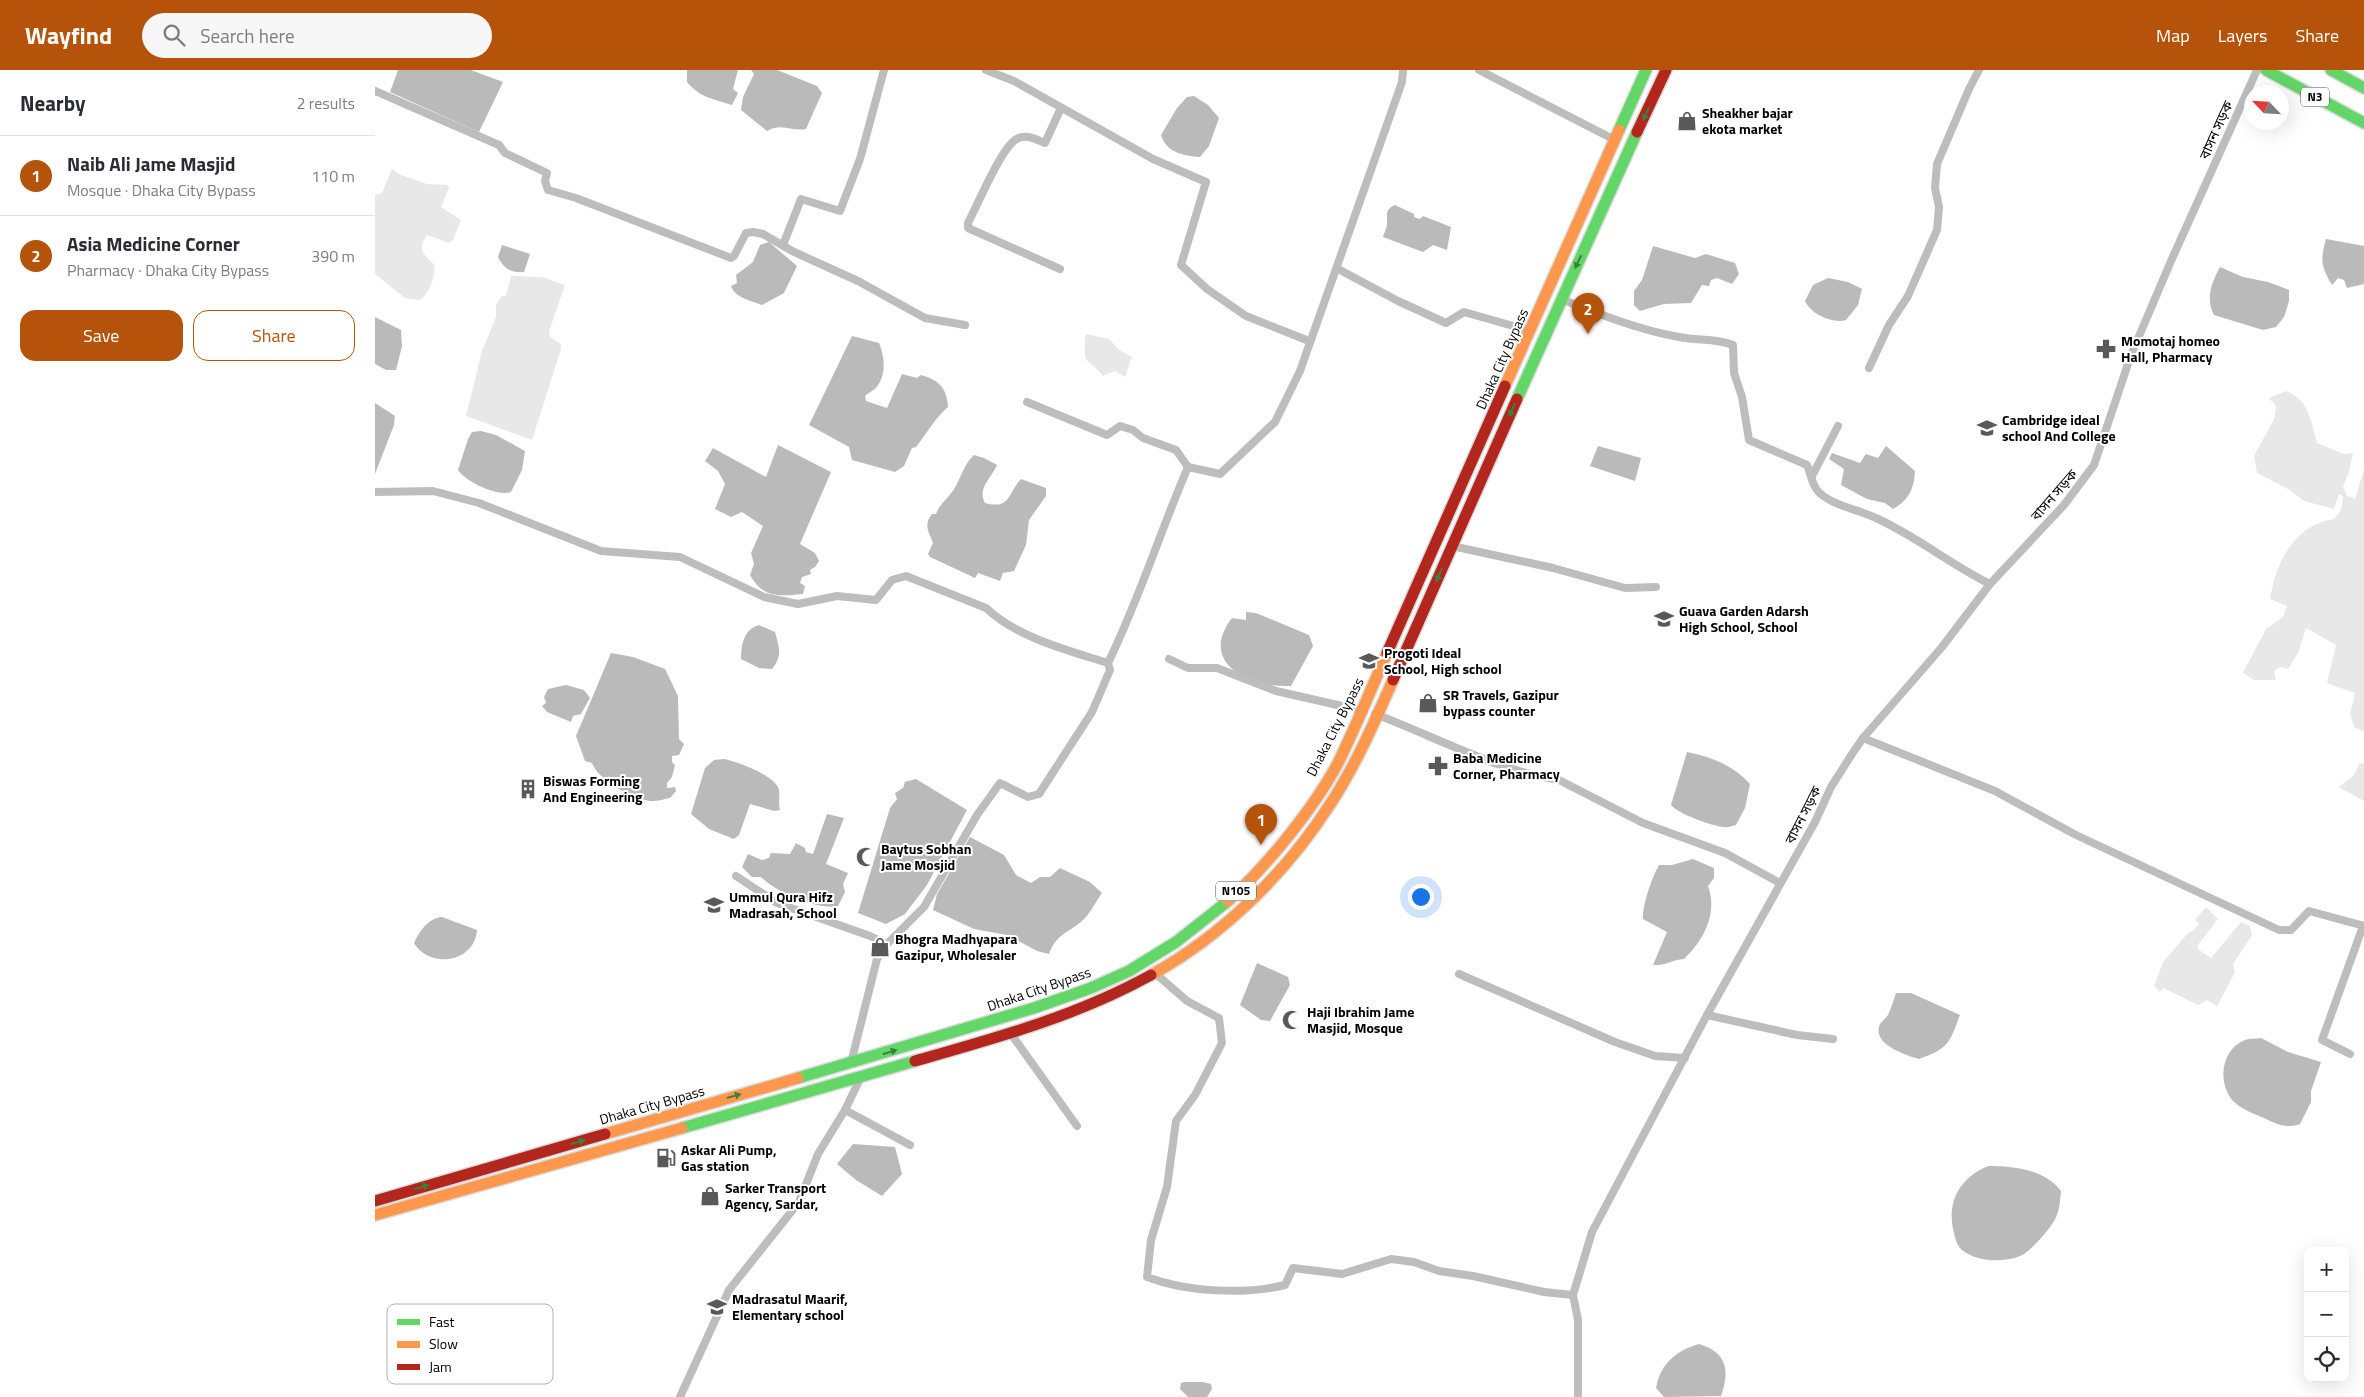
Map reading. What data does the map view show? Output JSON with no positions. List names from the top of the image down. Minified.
{"streets":{"highway":["N3","Dhaka City Bypass","N105"],"street":["বাসন সড়ক"]},"places":{"shop":["Sheakher bajar ekota market","SR Travels, Gazipur bypass counter","Bhogra Madhyapara Gazipur, Wholesaler","Sarker Transport Agency, Sardar,"],"pharmacy":["Momotaj homeo Hall, Pharmacy","Baba Medicine Corner, Pharmacy"],"school or university":["Cambridge ideal school And College","Guava Garden Adarsh High School, School","Progoti Ideal School, High school","Ummul Qura Hifz Madrasah, School","Madrasatul Maarif, Elementary school"],"building":["Biswas Forming And Engineering"],"mosque":["Baytus Sobhan Jame Mosjid","Haji Ibrahim Jame Masjid, Mosque"],"fuel station":["Askar Ali Pump, Gas station"]},"legend":["Fast","Slow","Jam"],"north":"top left","page":{"header":"Wayfind","search":"Search here","nav":["Map","Layers","Share"],"heading":["Nearby","2 results"],"list":[{"mark":"1","name":"Naib Ali Jame Masjid","note":"Mosque · Dhaka City Bypass","value":"110 m"},{"mark":"2","name":"Asia Medicine Corner","note":"Pharmacy · Dhaka City Bypass","value":"390 m"}],"pins":["2","1"],"buttons":["Save","Share"],"map_buttons":["+","−"]}}
